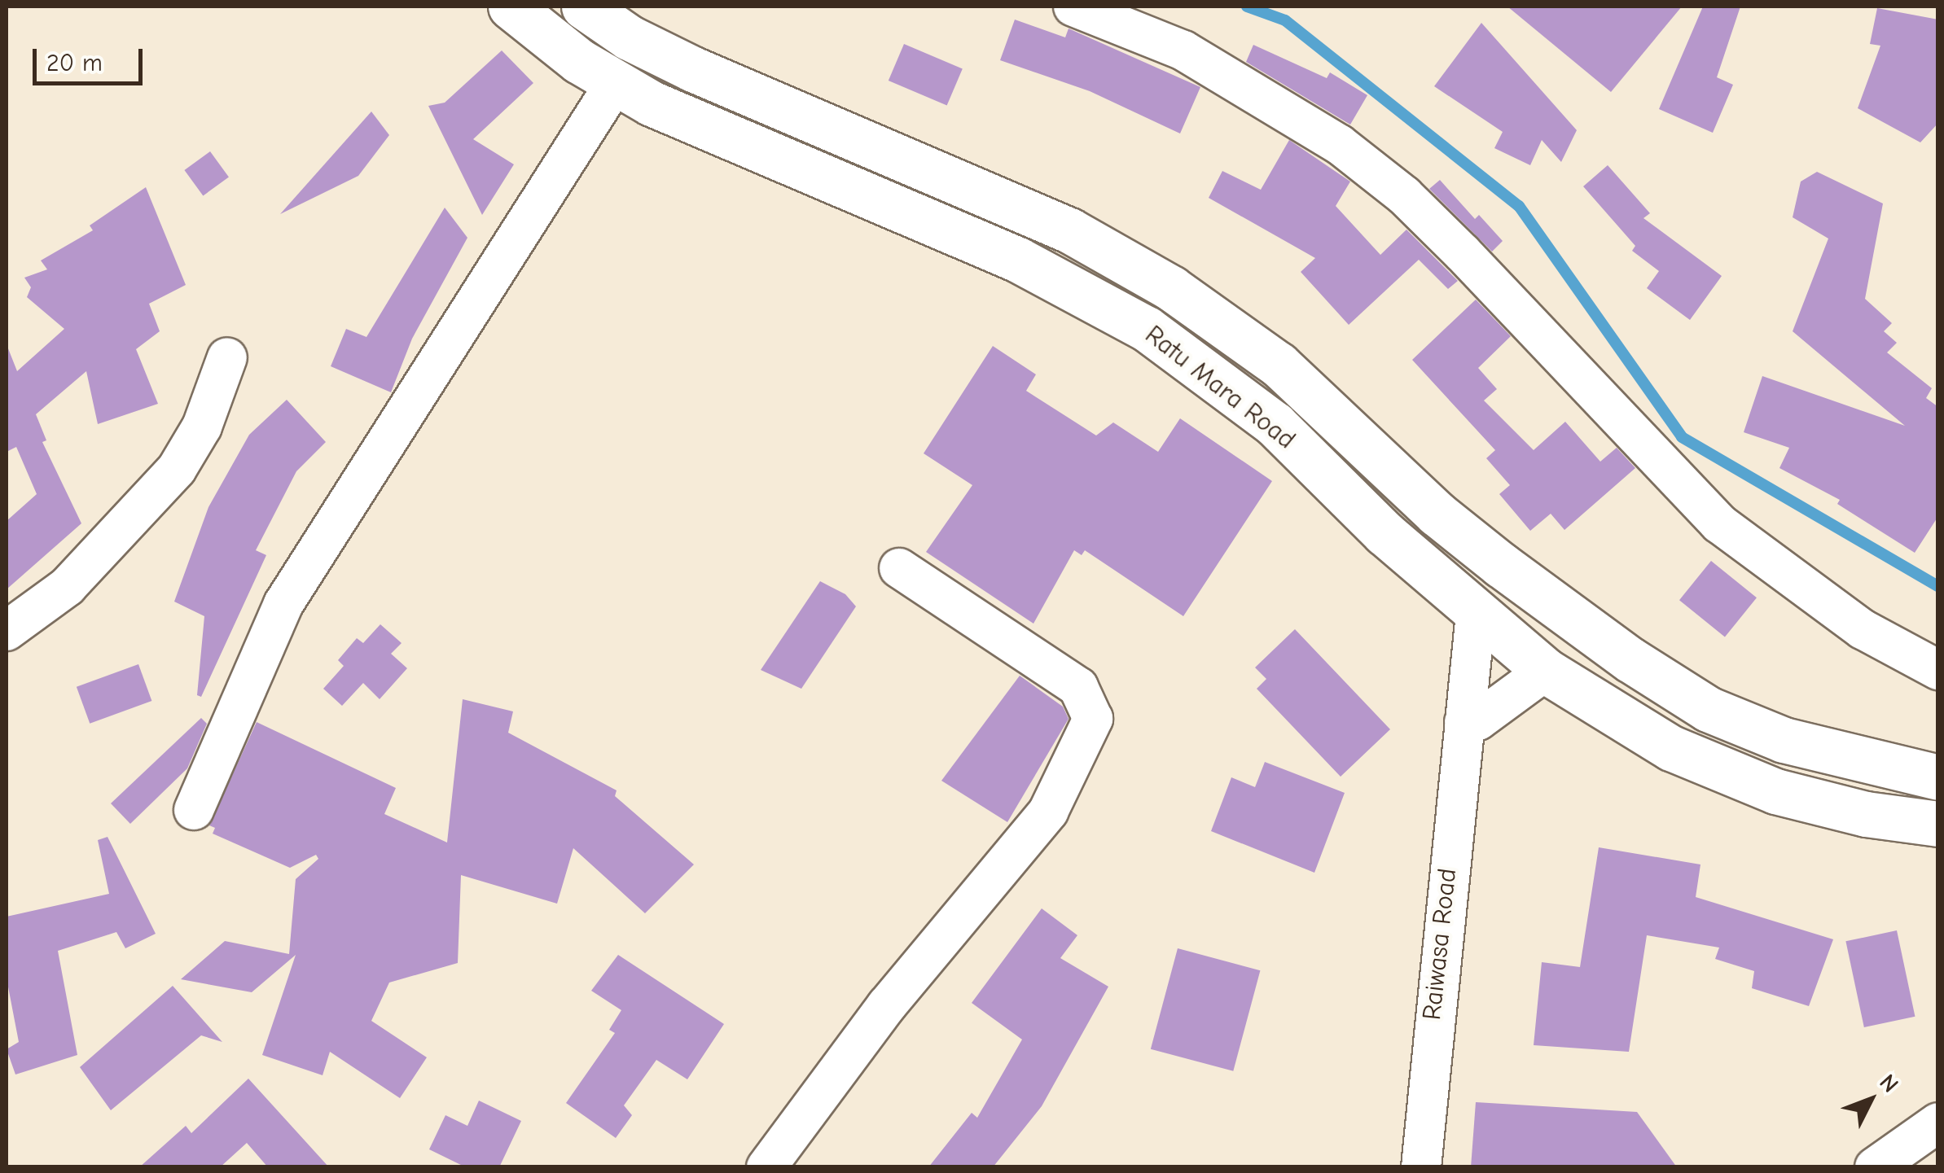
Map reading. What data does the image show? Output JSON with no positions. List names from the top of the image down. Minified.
{"streets":{"highway":["Ratu Mara Road"],"street":["Raiwasa Road"]},"crossings":[["Ratu Mara Road","Raiwasa Road"]],"scale_bar":"20 m","north":"top right"}
